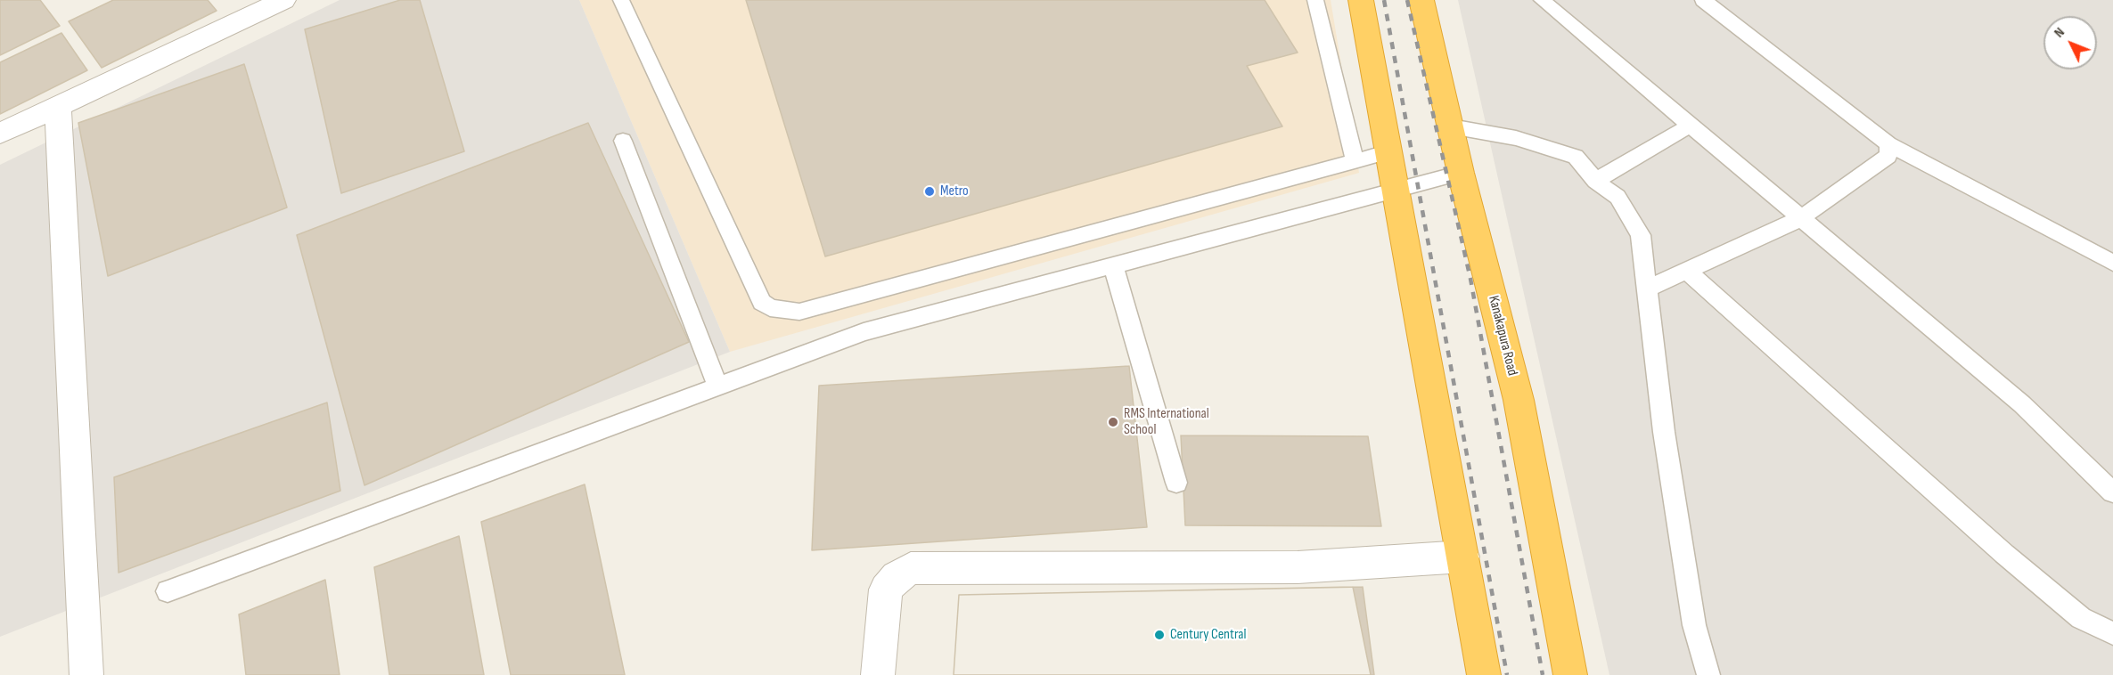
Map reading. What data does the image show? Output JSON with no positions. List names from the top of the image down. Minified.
{"streets":{"highway":["Kanakapura Road"]},"places":["Metro","RMS International School","Century Central"],"north":"top left"}
